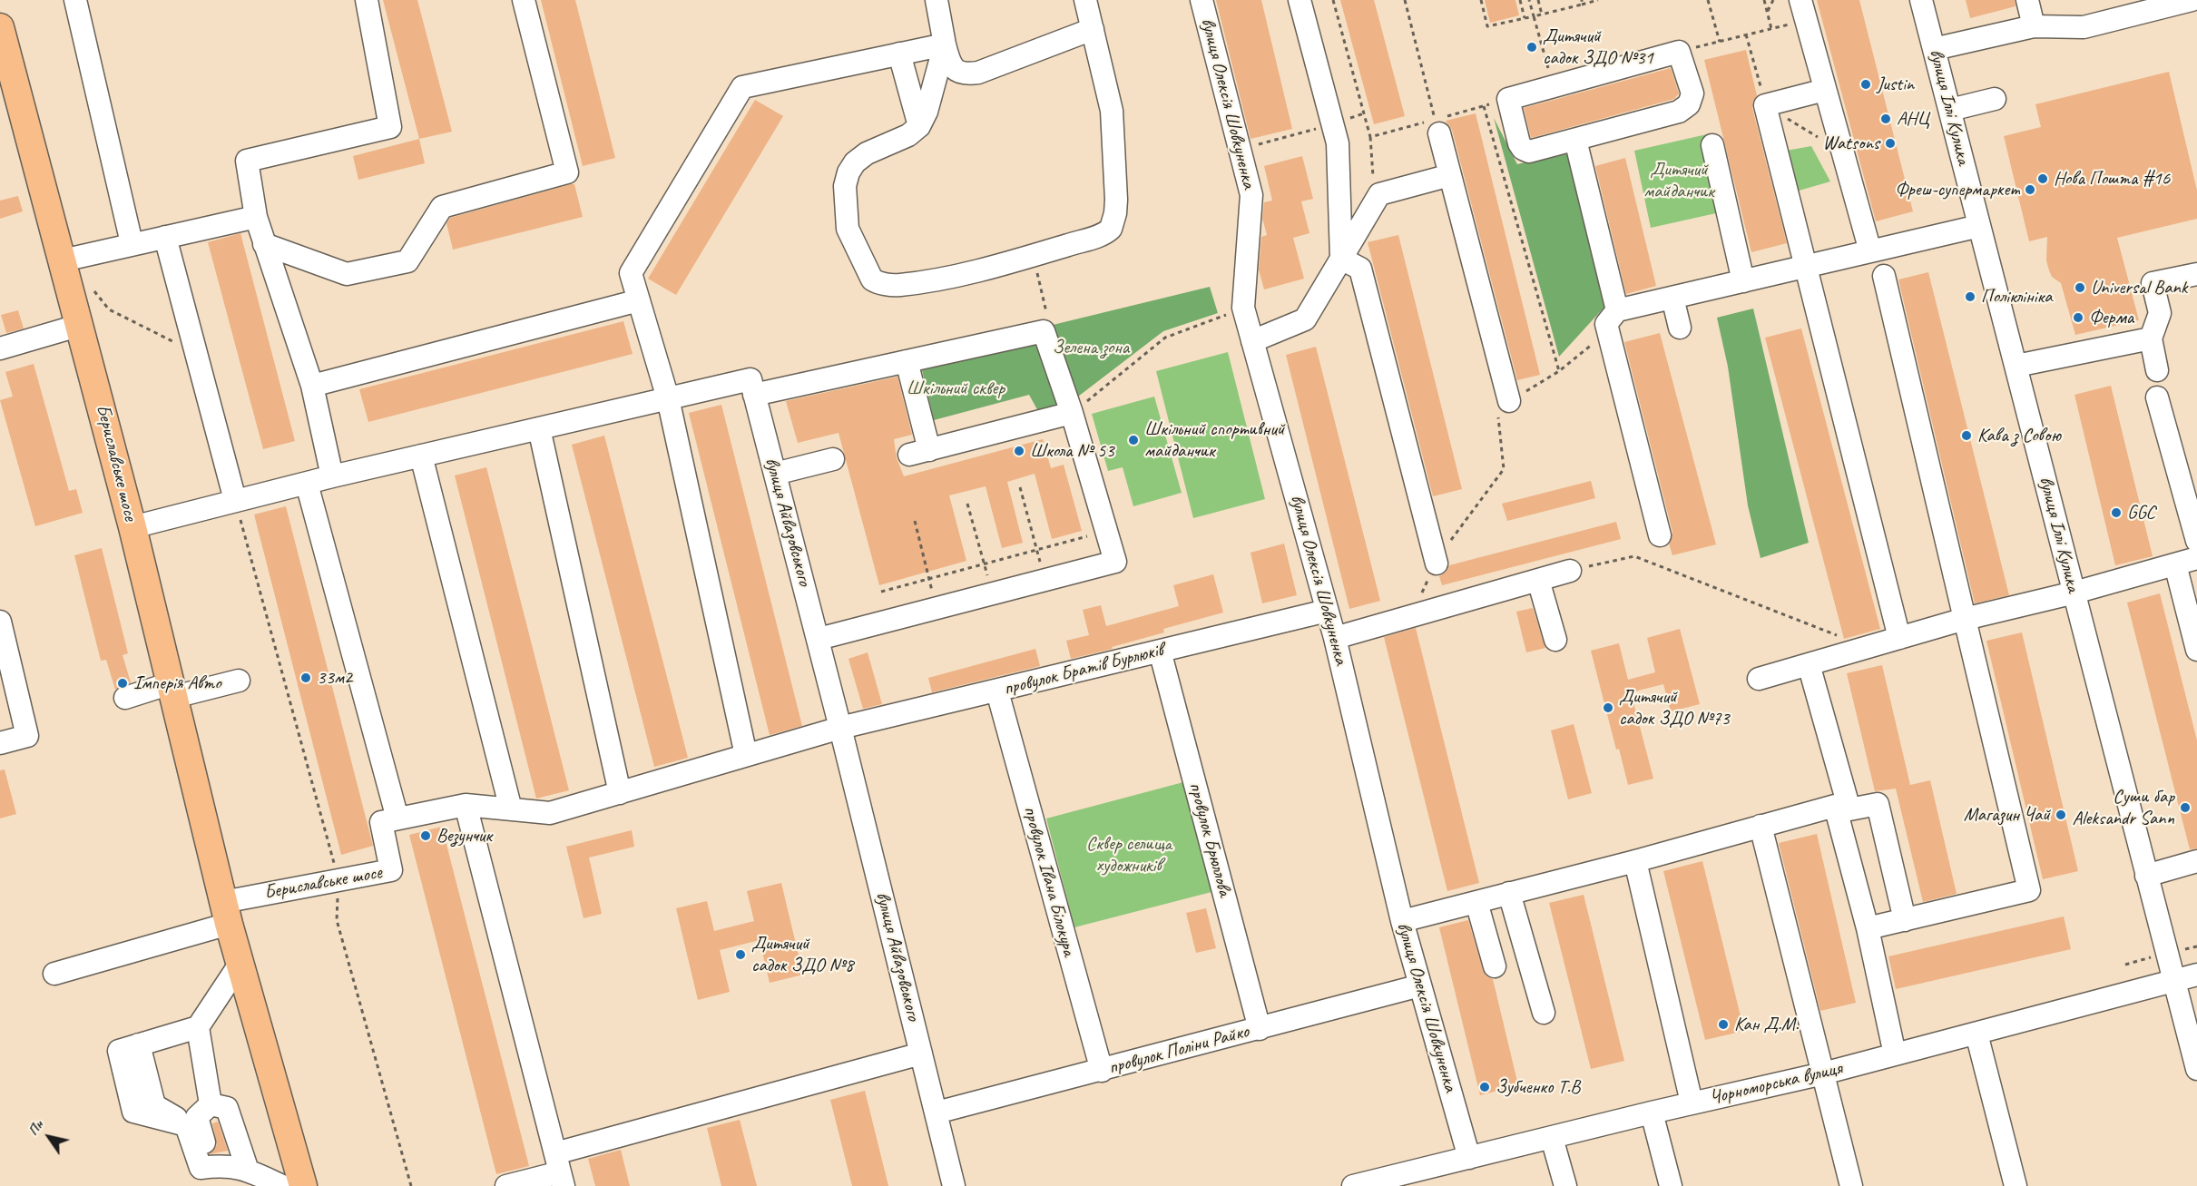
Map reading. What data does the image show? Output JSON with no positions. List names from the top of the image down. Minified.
{"streets":{"main road":["Бериславське шосе"],"street":["вулиця Олексія Шовкуненка","вулиця Іллі Кулика","вулиця Айвазовського","провулок Братів Бурлюків","провулок Брюллова","провулок Івана Білокура","провулок Поліни Райко","Чорноморська вулиця"]},"crossings":[["вулиця Олексія Шовкуненка","провулок Братів Бурлюків"],["вулиця Олексія Шовкуненка","провулок Поліни Райко"],["вулиця Олексія Шовкуненка","Чорноморська вулиця"],["вулиця Іллі Кулика","Чорноморська вулиця"],["вулиця Айвазовського","провулок Братів Бурлюків"],["вулиця Айвазовського","провулок Поліни Райко"],["провулок Братів Бурлюків","провулок Брюллова"],["провулок Братів Бурлюків","провулок Івана Білокура"],["провулок Брюллова","провулок Поліни Райко"],["провулок Івана Білокура","провулок Поліни Райко"]],"parks":["Дитячий майданчик","Зелена зона","Шкільний сквер","Сквер селища художників"],"places":["Дитячий садок ЗДО №31","Justin","АНЦ","Watsons","Нова Пошта #16","Фреш-супермаркет","Universal Bank","Поліклініка","Ферма","Кава з Совою","Шкільний спортивний майданчик","Школа № 53","GGC","33м2","Імперія Авто","Дитячий садок ЗДО №73","Суши бар Aleksandr Sann","Магазин Чай","Везунчик","Дитячий садок ЗДО №8","Кан Д.М.","Зубченко Т.В"],"north":"top left"}
